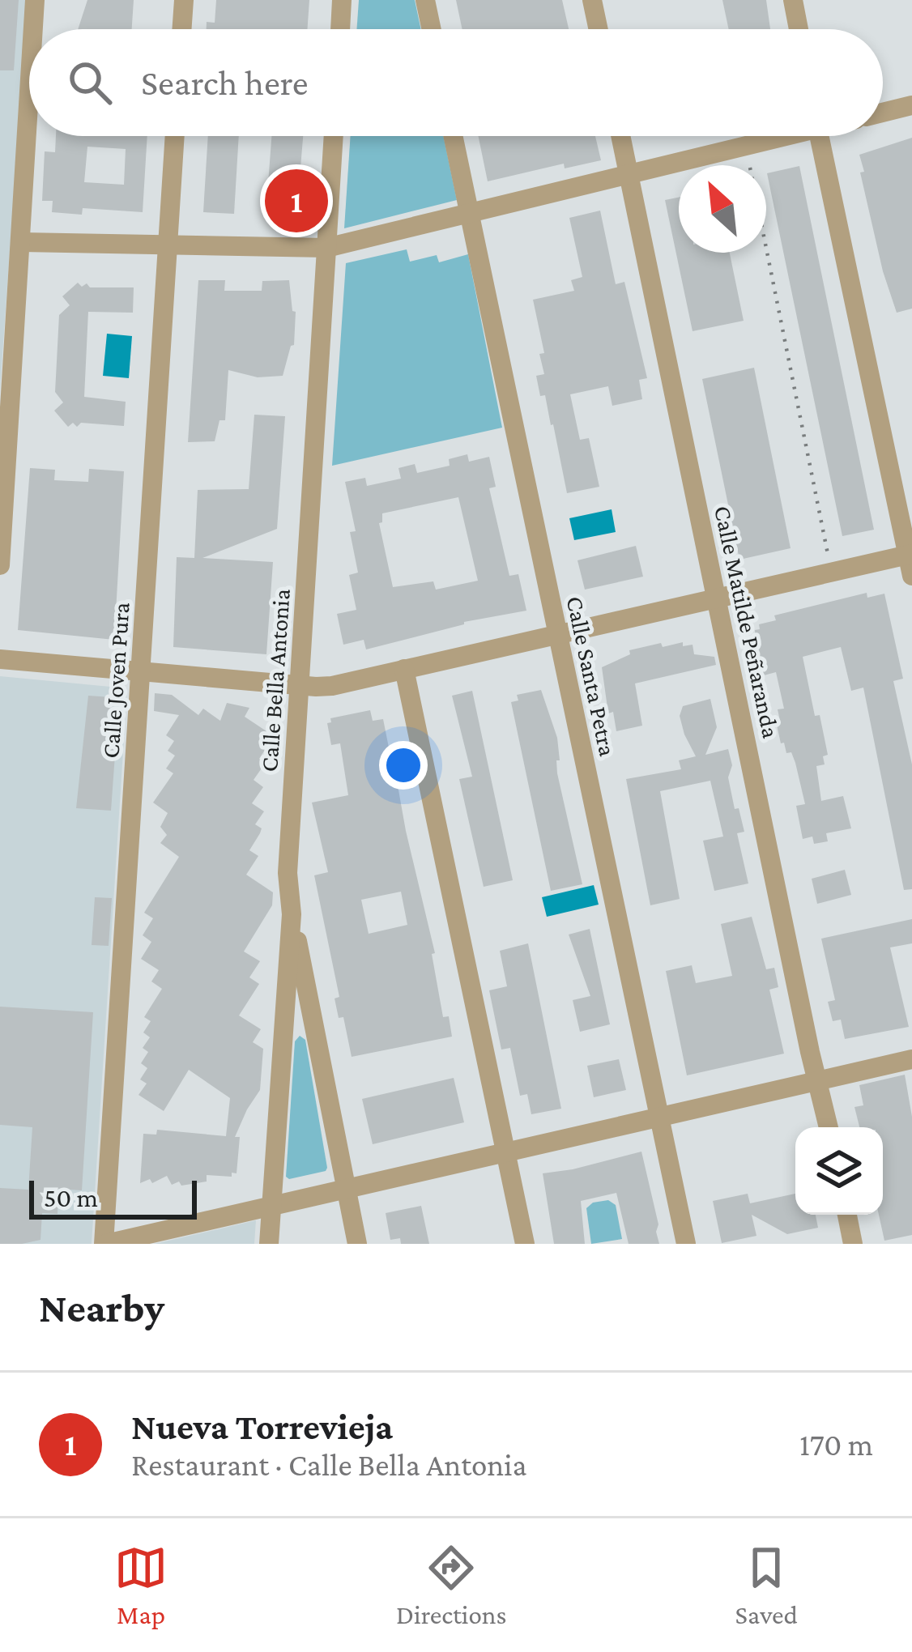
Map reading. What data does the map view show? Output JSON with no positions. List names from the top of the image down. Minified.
{"streets":{"street":["Calle Matilde Peñaranda","Calle Santa Petra","Calle Joven Pura","Calle Bella Antonia"]},"scale_bar":"50 m","north":"top left","page":{"search":"Search here","pins":"1","scale":"50 m","heading":"Nearby","list":[{"mark":"1","name":"Nueva Torrevieja","note":"Restaurant · Calle Bella Antonia","value":"170 m"}],"nav":["Map","Directions","Saved"]}}
